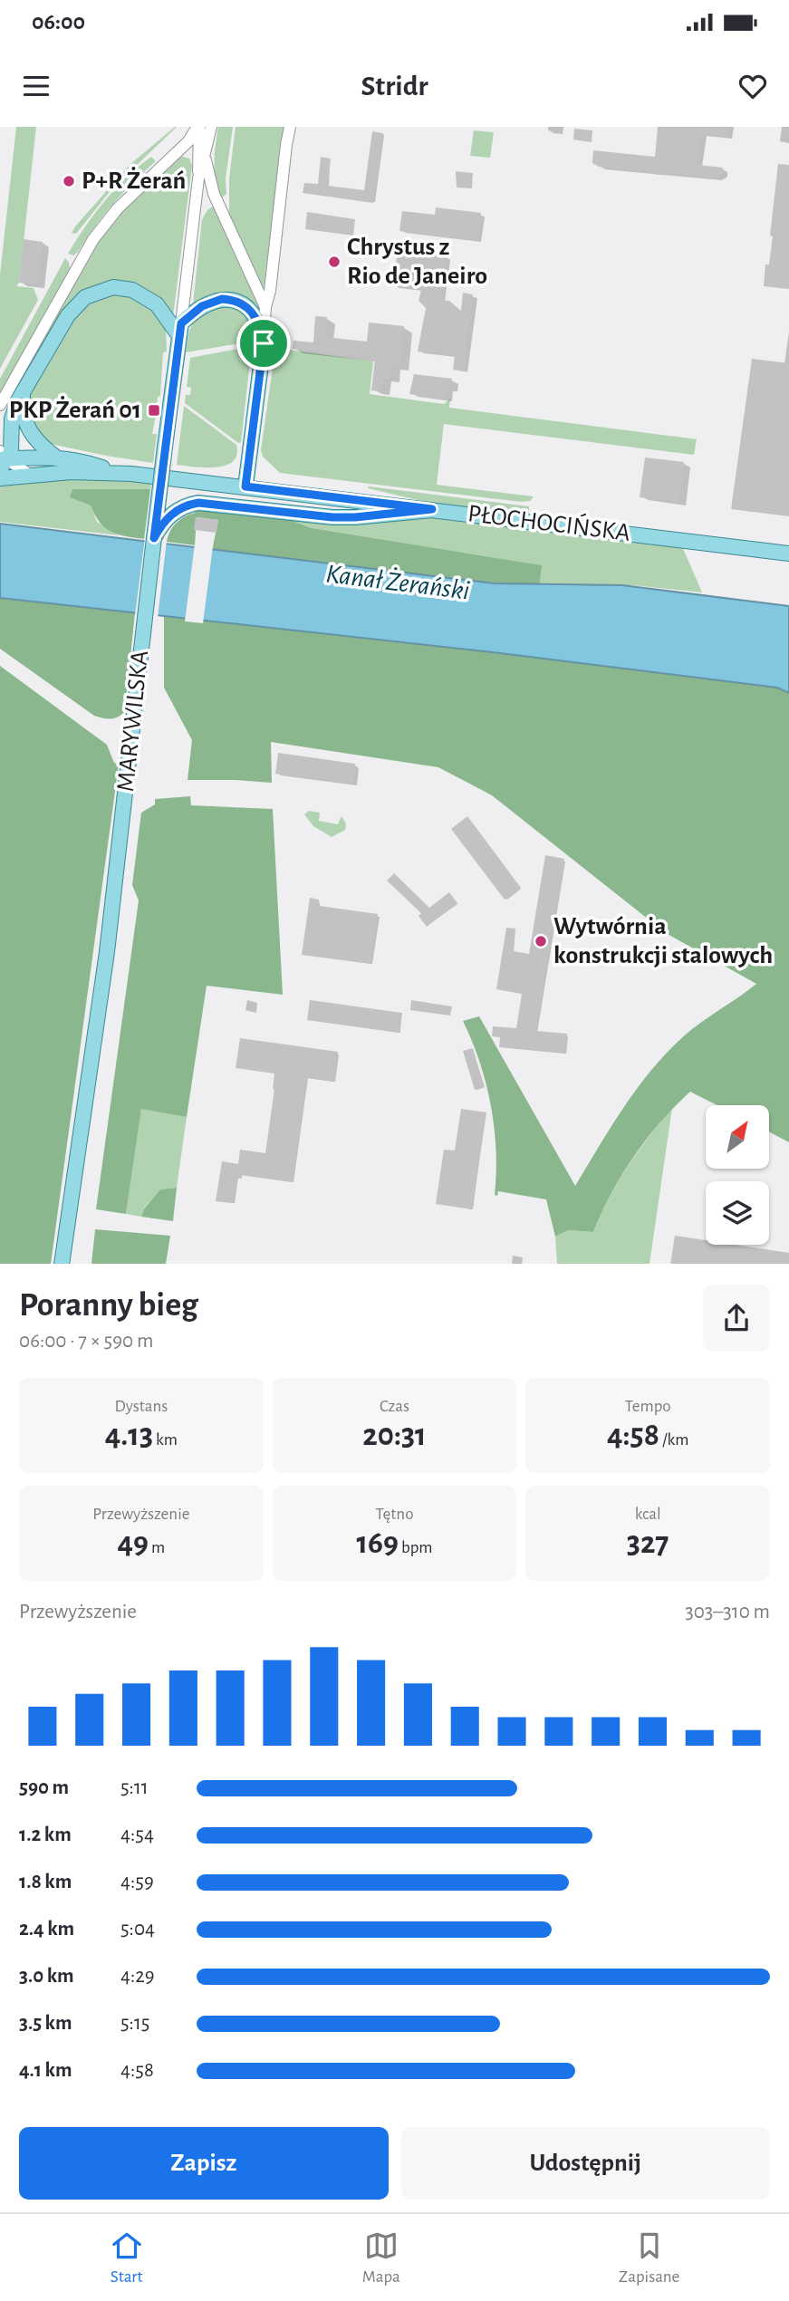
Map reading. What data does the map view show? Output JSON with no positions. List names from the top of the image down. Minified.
{"streets":{"main road":["PŁOCHOCIŃSKA","MARYWILSKA"]},"water":["Kanał Żerański"],"places":{"other":["P+R Żerań","Chrystus z Rio de Janeiro","Wytwórnia konstrukcji stalowych"],"transit":["PKP Żerań 01"]},"north":"top right","page":{"status":"06:00","header":"Stridr","heading":["Poranny bieg","06:00 · 7 × 590 m"],"stats":[["Dystans","4.13 km"],["Czas","20:31"],["Tempo","4:58 /km"],["Przewyższenie","49 m"],["Tętno","169 bpm"],["kcal","327"]],"chart":["Przewyższenie","303–310 m"],"list":[{"name":"590 m","note":"5:11"},{"name":"1.2 km","note":"4:54"},{"name":"1.8 km","note":"4:59"},{"name":"2.4 km","note":"5:04"},{"name":"3.0 km","note":"4:29"},{"name":"3.5 km","note":"5:15"},{"name":"4.1 km","note":"4:58"}],"buttons":["Zapisz","Udostępnij"],"tabs":["Start","Mapa","Zapisane"]}}
